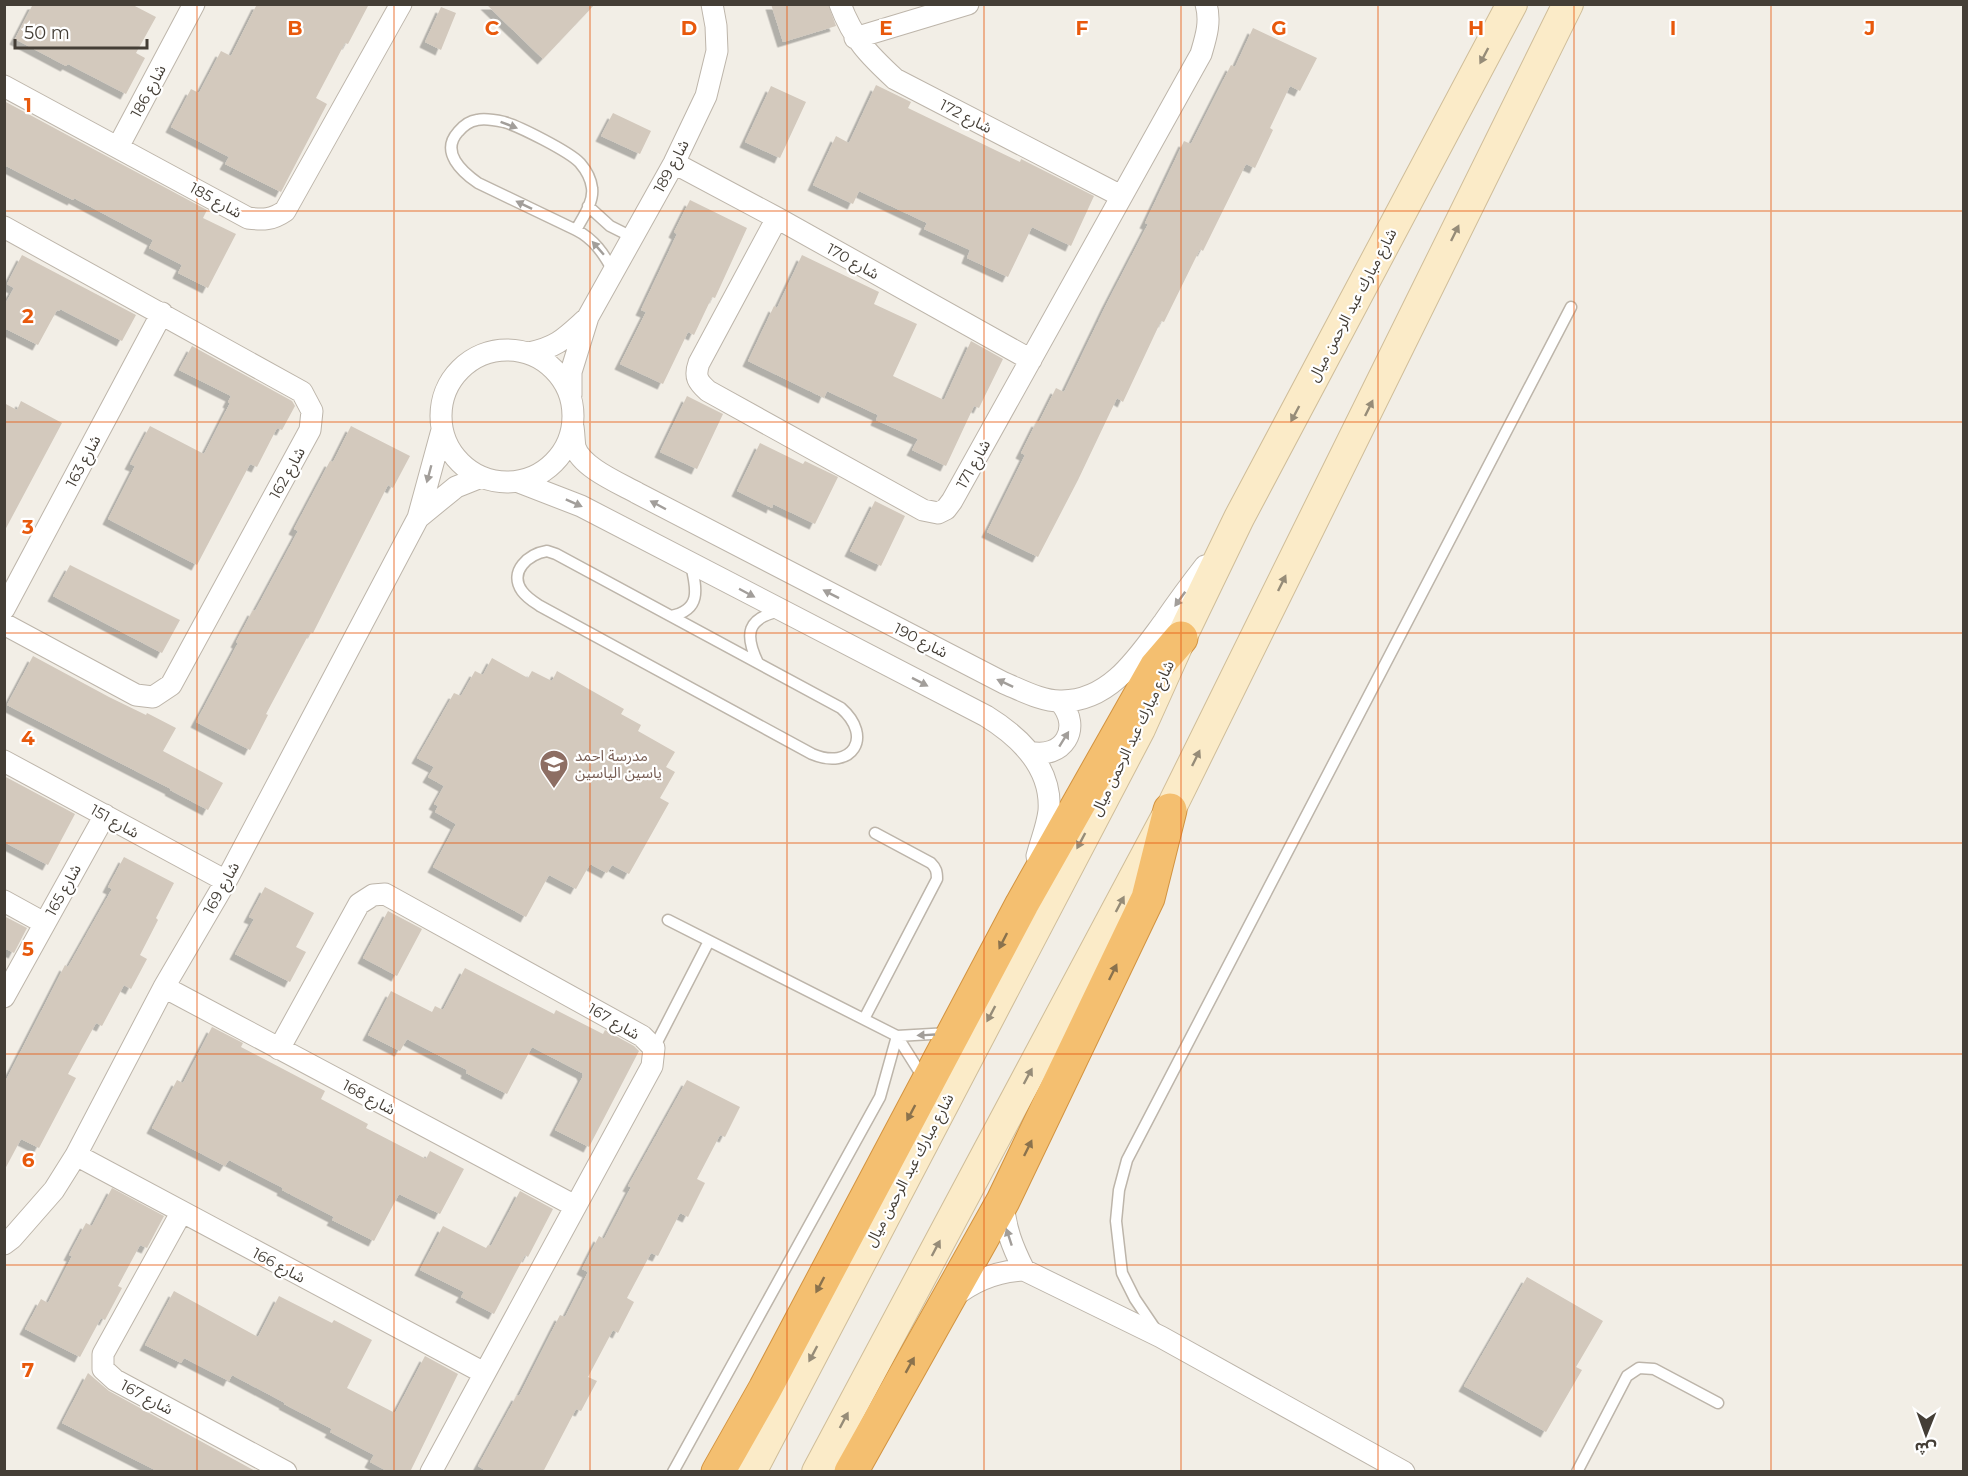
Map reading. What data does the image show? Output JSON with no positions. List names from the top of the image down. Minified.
{"streets":{"main road":["شارع مبارك عبد الرحمن ميال"],"street":["شارع 186","شارع 172","شارع 189","شارع 185","شارع 170","شارع 163","شارع 171","شارع 162","شارع 190","شارع 151","شارع 169","شارع 165","شارع 167","شارع 168","شارع 166"]},"crossings":[["شارع 186","شارع 185"],["شارع 172","شارع 171"],["شارع 189","شارع 170"],["شارع 189","شارع 190"],["شارع 189","شارع 169"],["شارع 170","شارع 171"],["شارع 163","شارع 162"],["شارع 190","شارع 169"],["شارع 151","شارع 169"],["شارع 151","شارع 165"],["شارع 169","شارع 168"],["شارع 169","شارع 166"],["شارع 167","شارع 168"],["شارع 167","شارع 166"]],"places":{"school or university":["مدرسة احمد ياسين الياسين"]},"scale_bar":"50 m","north":"bottom","grid":{"columns":["B","C","D","E","F","G","H","I","J"],"rows":["1","2","3","4","5","6","7"]}}
